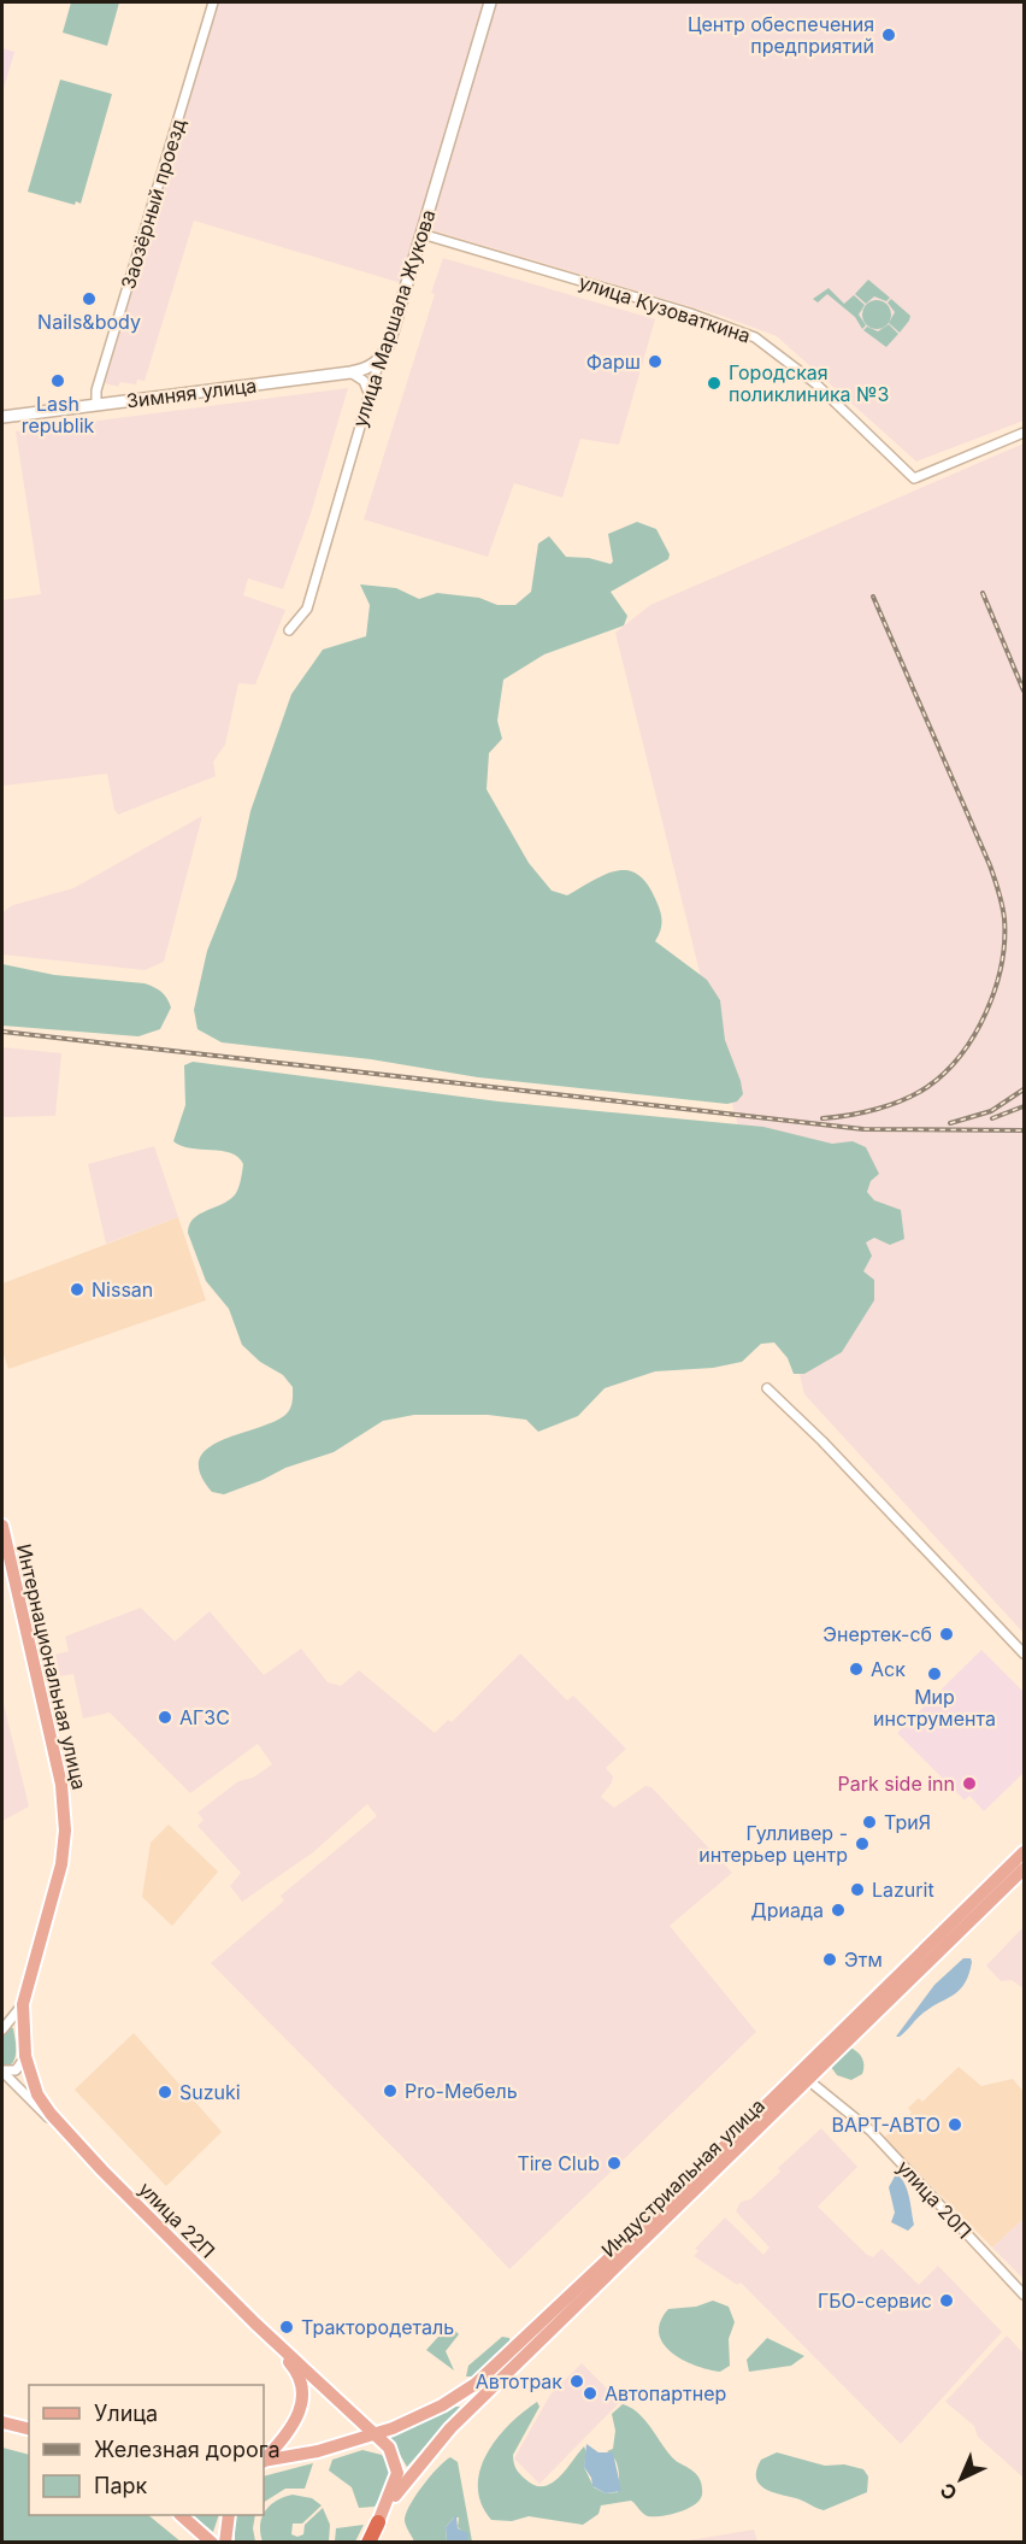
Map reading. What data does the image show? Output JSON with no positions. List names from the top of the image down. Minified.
{"streets":{"main road":["улица Маршала Жукова","Зимняя улица","Интернациональная улица","Индустриальная улица","улица 22П"],"street":["Заозёрный проезд","улица Кузоваткина","улица 20П"]},"crossings":[["Заозёрный проезд","Зимняя улица"],["улица Кузоваткина","улица Маршала Жукова"],["улица Маршала Жукова","Зимняя улица"],["Интернациональная улица","улица 22П"],["Индустриальная улица","улица 20П"],["Индустриальная улица","улица 22П"]],"places":["Центр обеспечения предприятий","Nails&body","Фарш","Lash republik","Городская поликлиника №3","Nissan","Энертек-сб","Аск","Мир инструмента","АГЗС","Park side inn","ТриЯ","Гулливер - интерьер центр","Lazurit","Дриада","Этм","Pro-Мебель","Suzuki","ВАРТ-АВТО","Tire Club","ГБО-сервис","Трактородеталь","Автотрак","Автопартнер"],"legend":["Улица","Железная дорога","Парк"],"north":"bottom left"}
